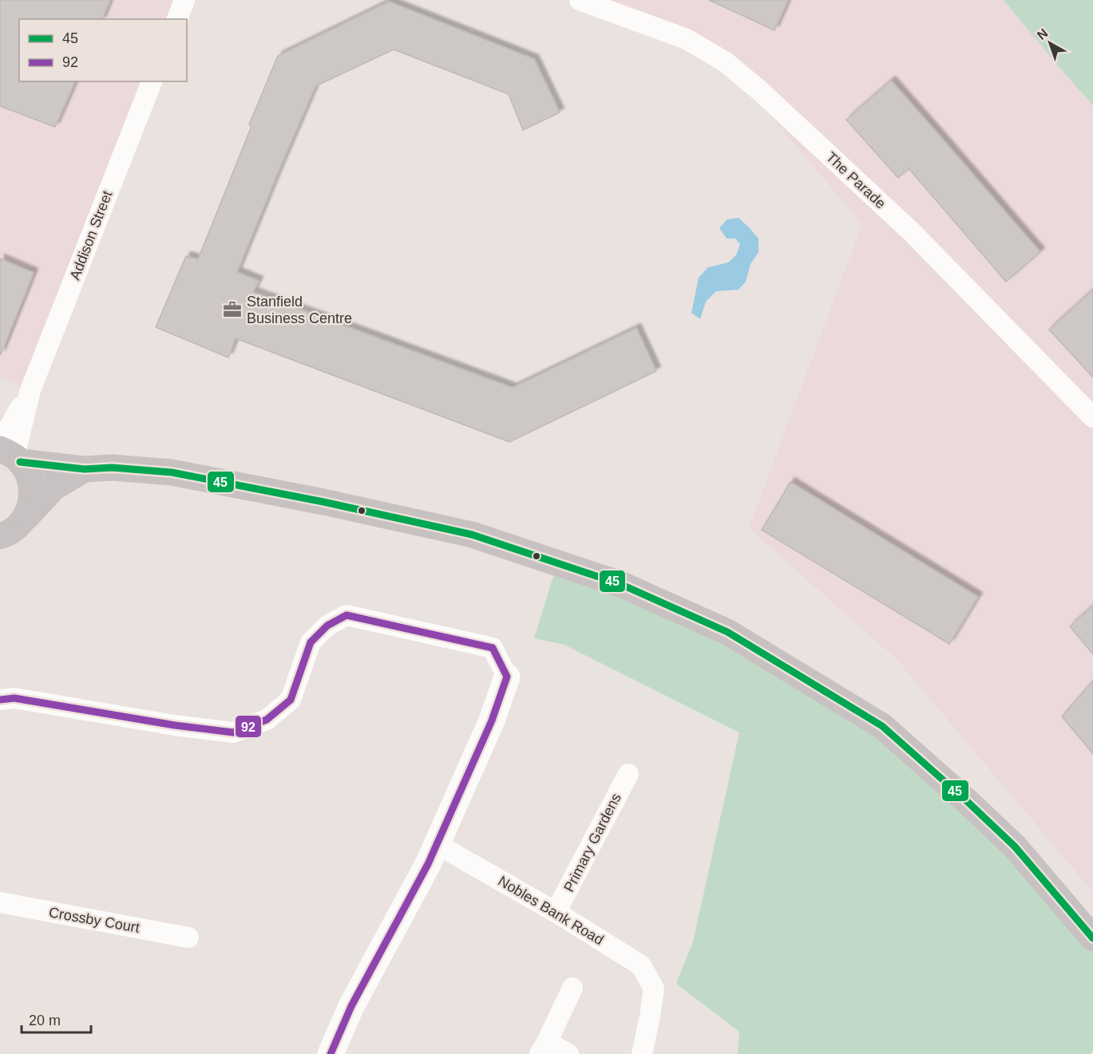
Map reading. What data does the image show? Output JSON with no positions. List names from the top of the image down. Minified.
{"streets":{"street":["The Parade","Addison Street","Primary Gardens","Nobles Bank Road","Crossby Court"]},"crossings":[["Primary Gardens","Nobles Bank Road"]],"places":{"office":["Stanfield Business Centre"]},"lines":["transit line 45","transit line 92"],"legend":["45","92"],"scale_bar":"20 m","north":"top left"}
